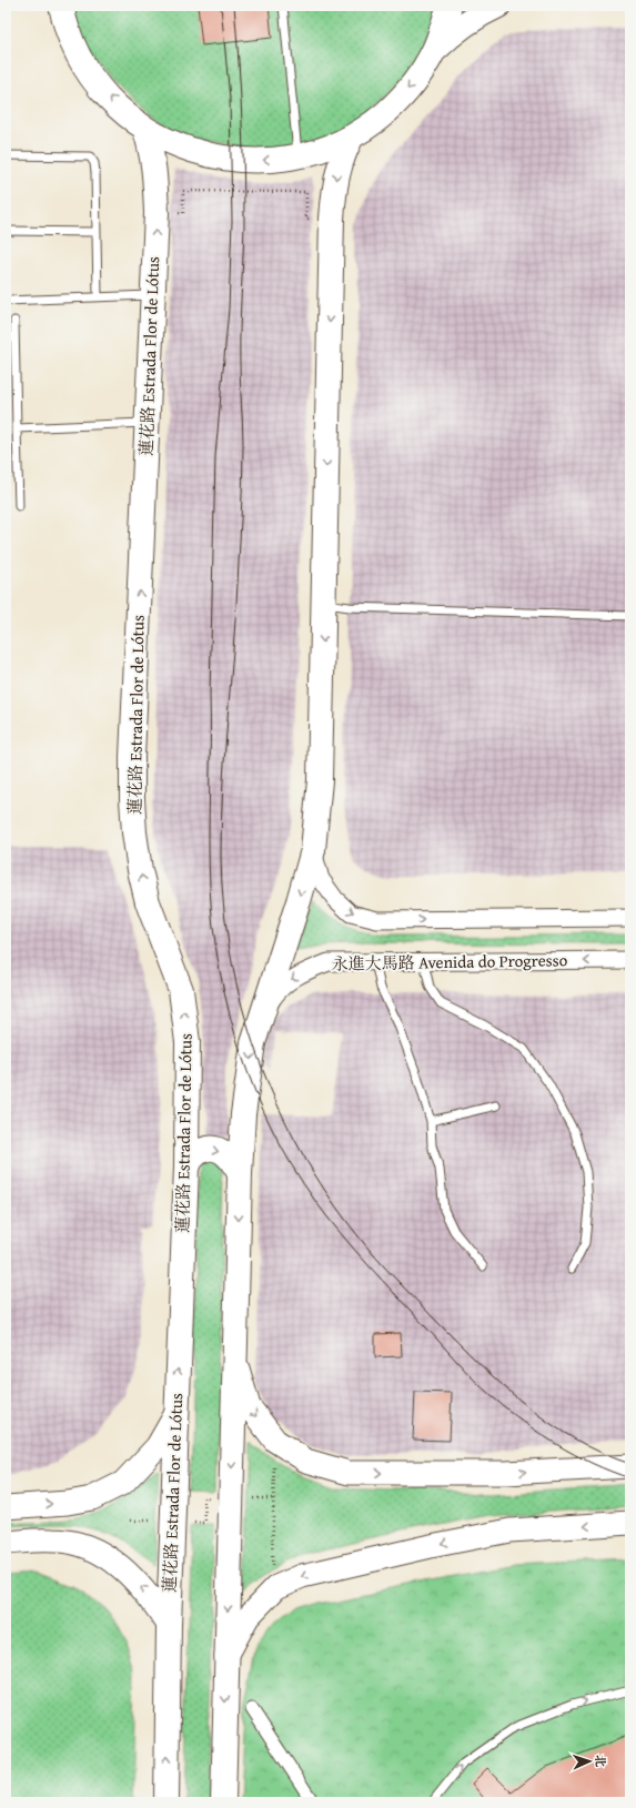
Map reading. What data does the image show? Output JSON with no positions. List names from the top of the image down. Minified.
{"streets":{"main road":["蓮花路 Estrada Flor de Lótus"],"street":["永進大馬路 Avenida do Progresso"]},"one_way":["永進大馬路 Avenida do Progresso"],"north":"right"}
